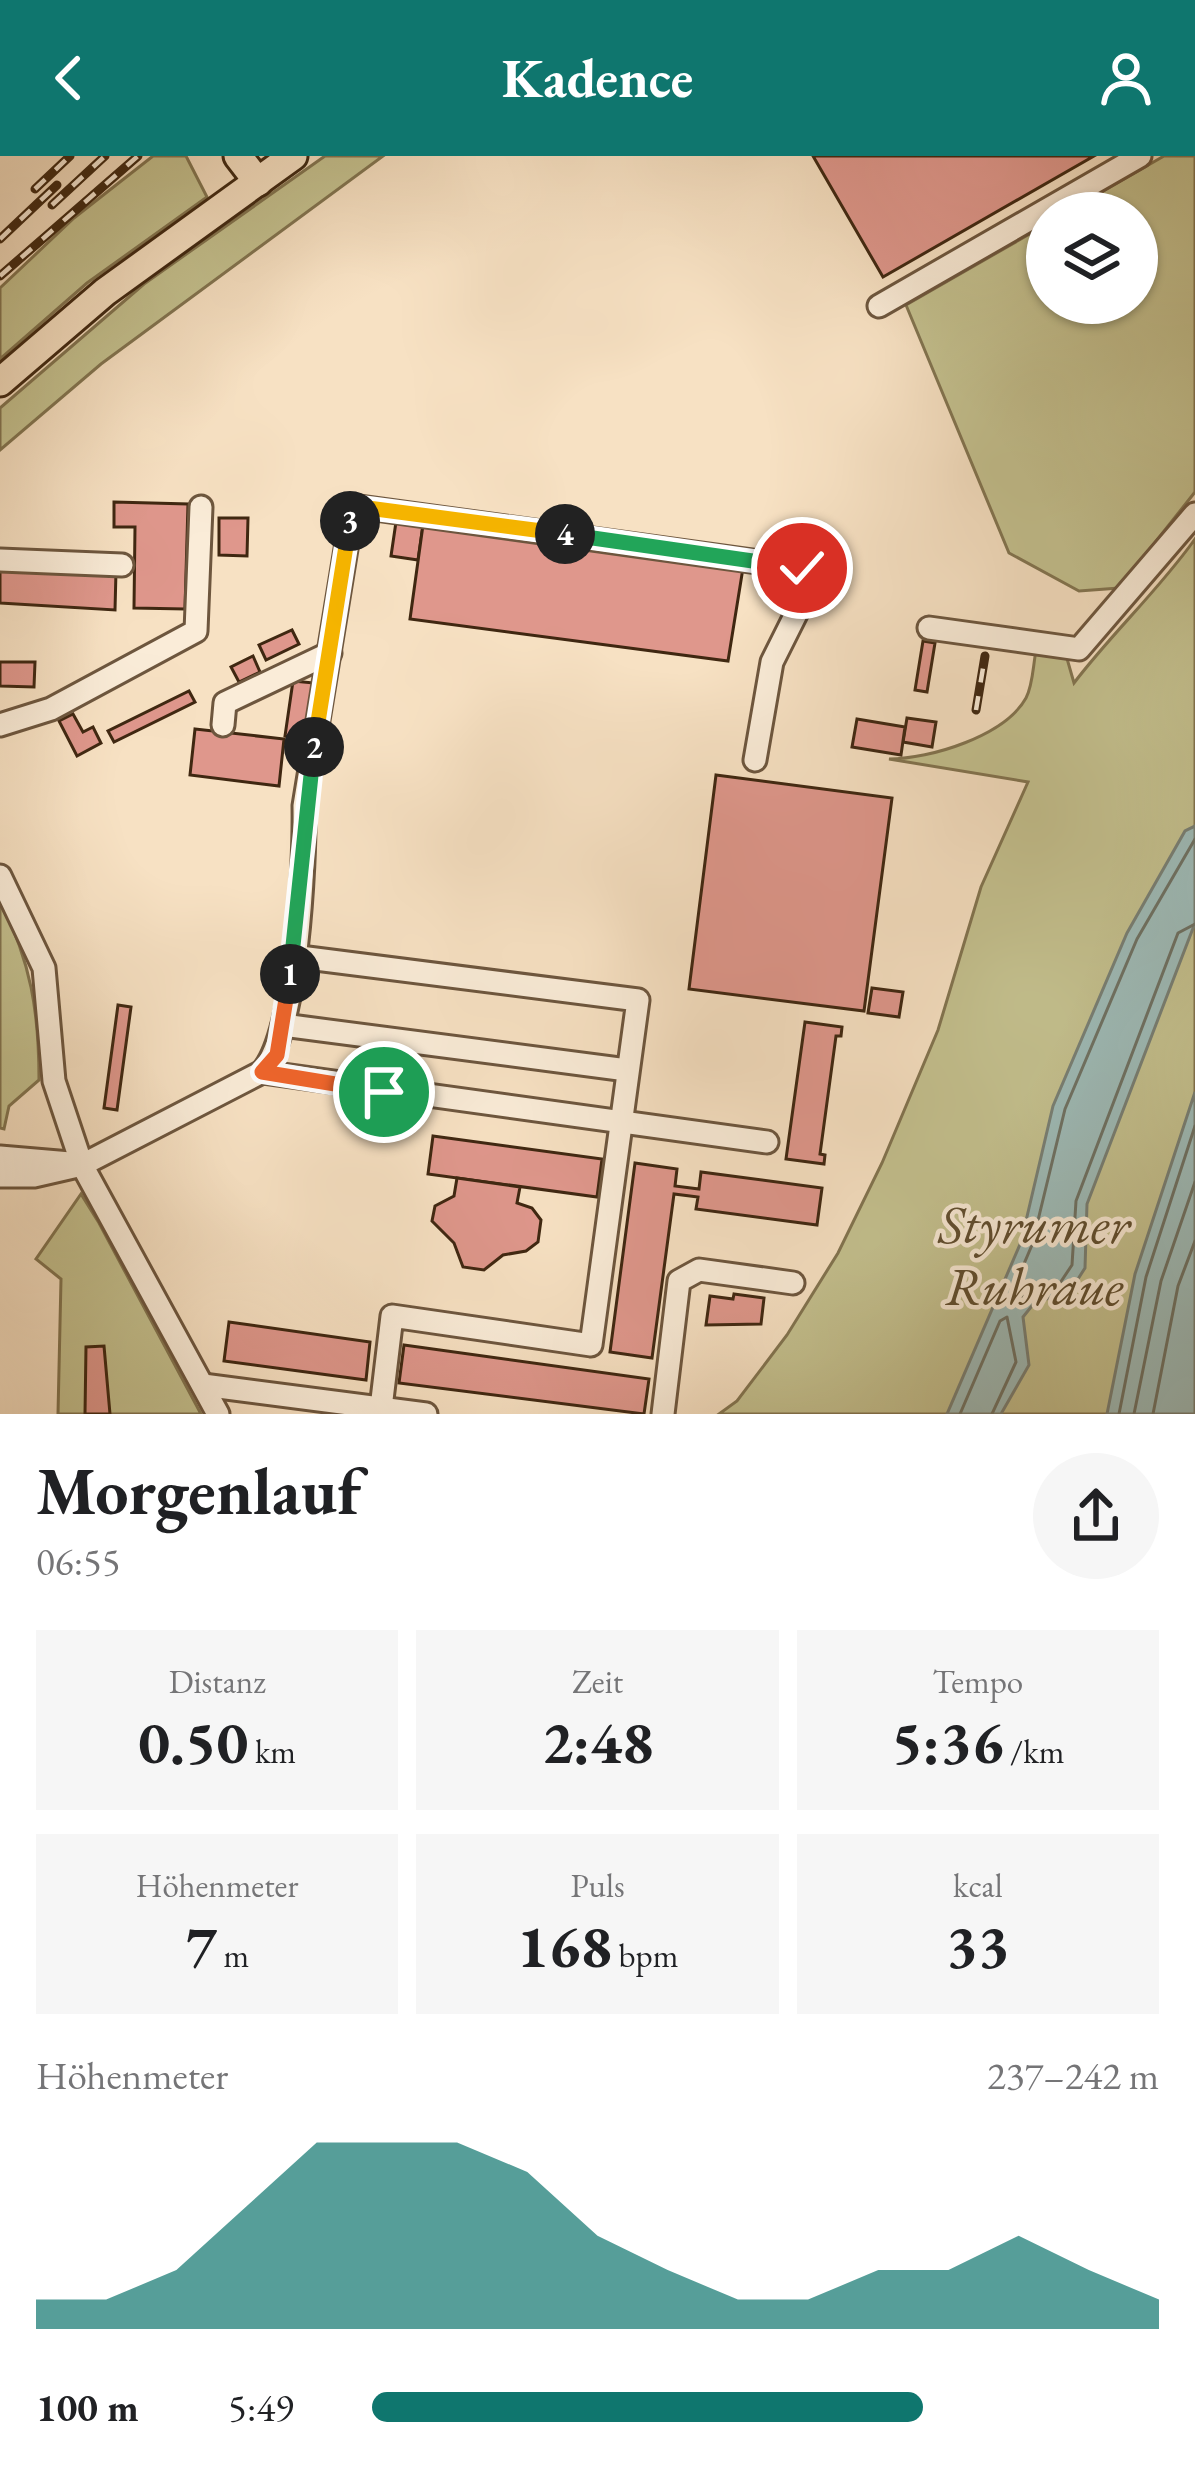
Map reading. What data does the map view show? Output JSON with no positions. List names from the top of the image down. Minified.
{"parks":["Styrumer Ruhraue"],"page":{"header":"Kadence","pins":["3","4","2","1"],"heading":["Morgenlauf","06:55"],"stats":[["Distanz","0.50 km"],["Zeit","2:48"],["Tempo","5:36 /km"],["Höhenmeter","7 m"],["Puls","168 bpm"],["kcal","33"]],"chart":["Höhenmeter","237–242 m"],"list":[{"name":"100 m","note":"5:49"}]}}
